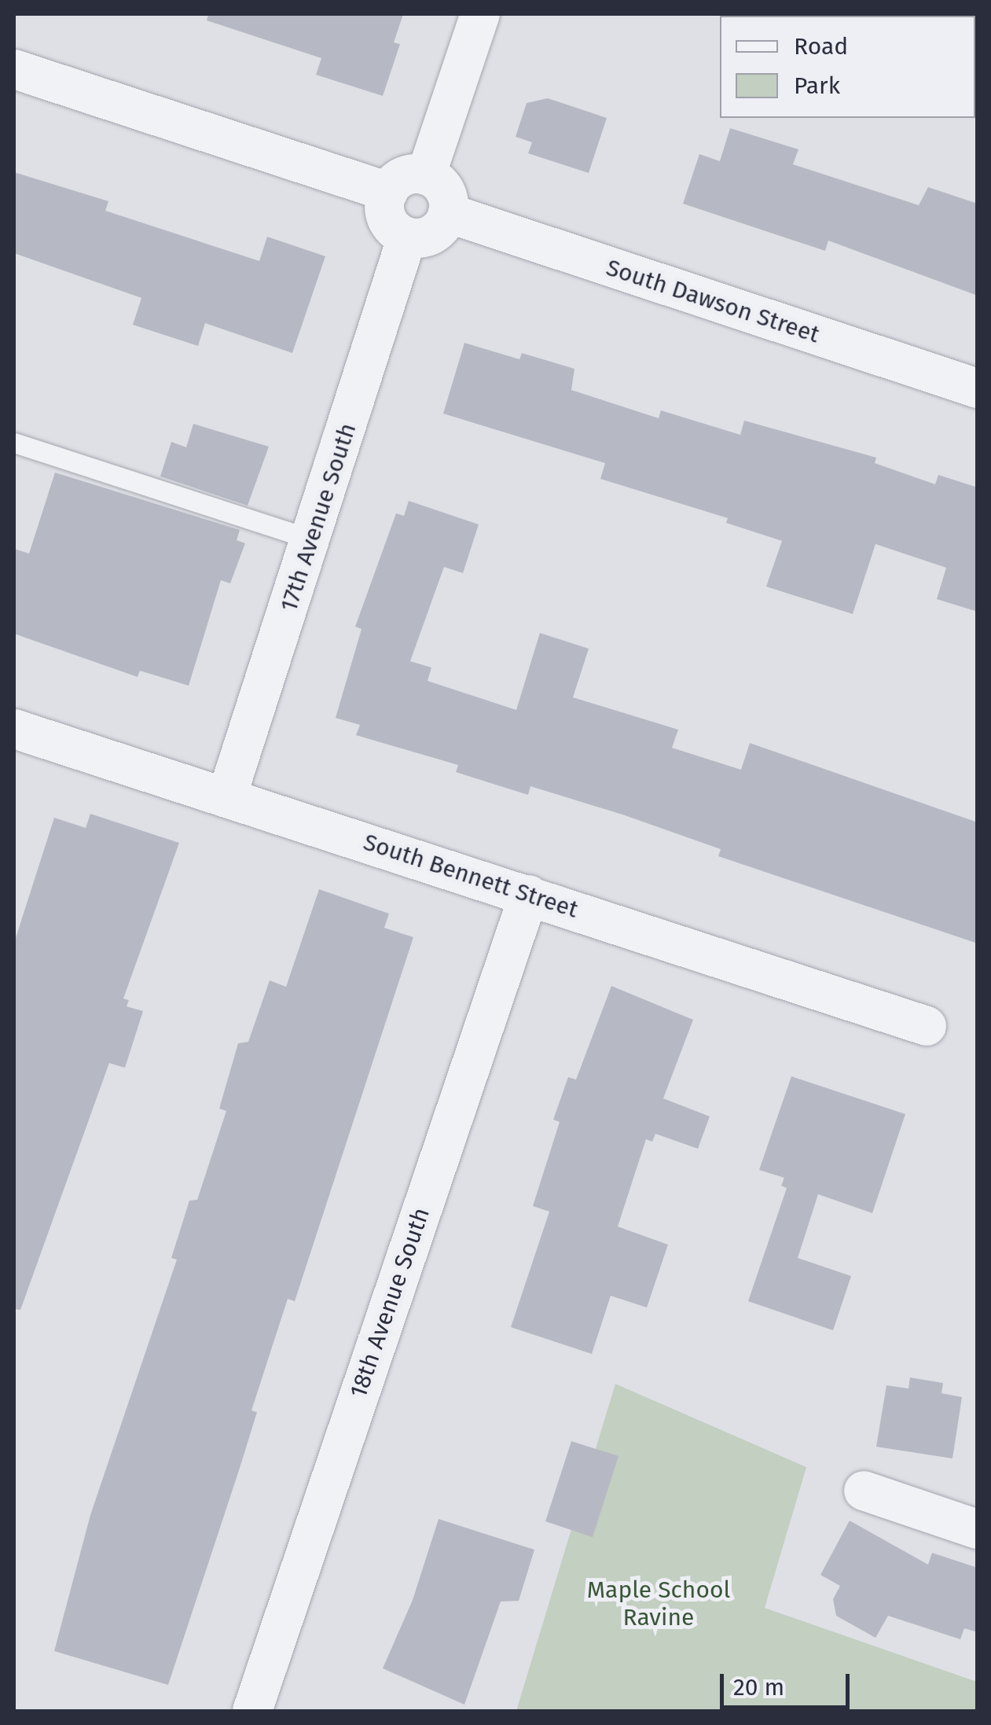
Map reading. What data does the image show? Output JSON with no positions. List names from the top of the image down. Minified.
{"streets":{"street":["South Dawson Street","17th Avenue South","South Bennett Street","18th Avenue South"]},"crossings":[["South Dawson Street","17th Avenue South"],["17th Avenue South","South Bennett Street"],["South Bennett Street","18th Avenue South"]],"parks":["Maple School Ravine"],"legend":["Road","Park"],"scale_bar":"20 m"}
